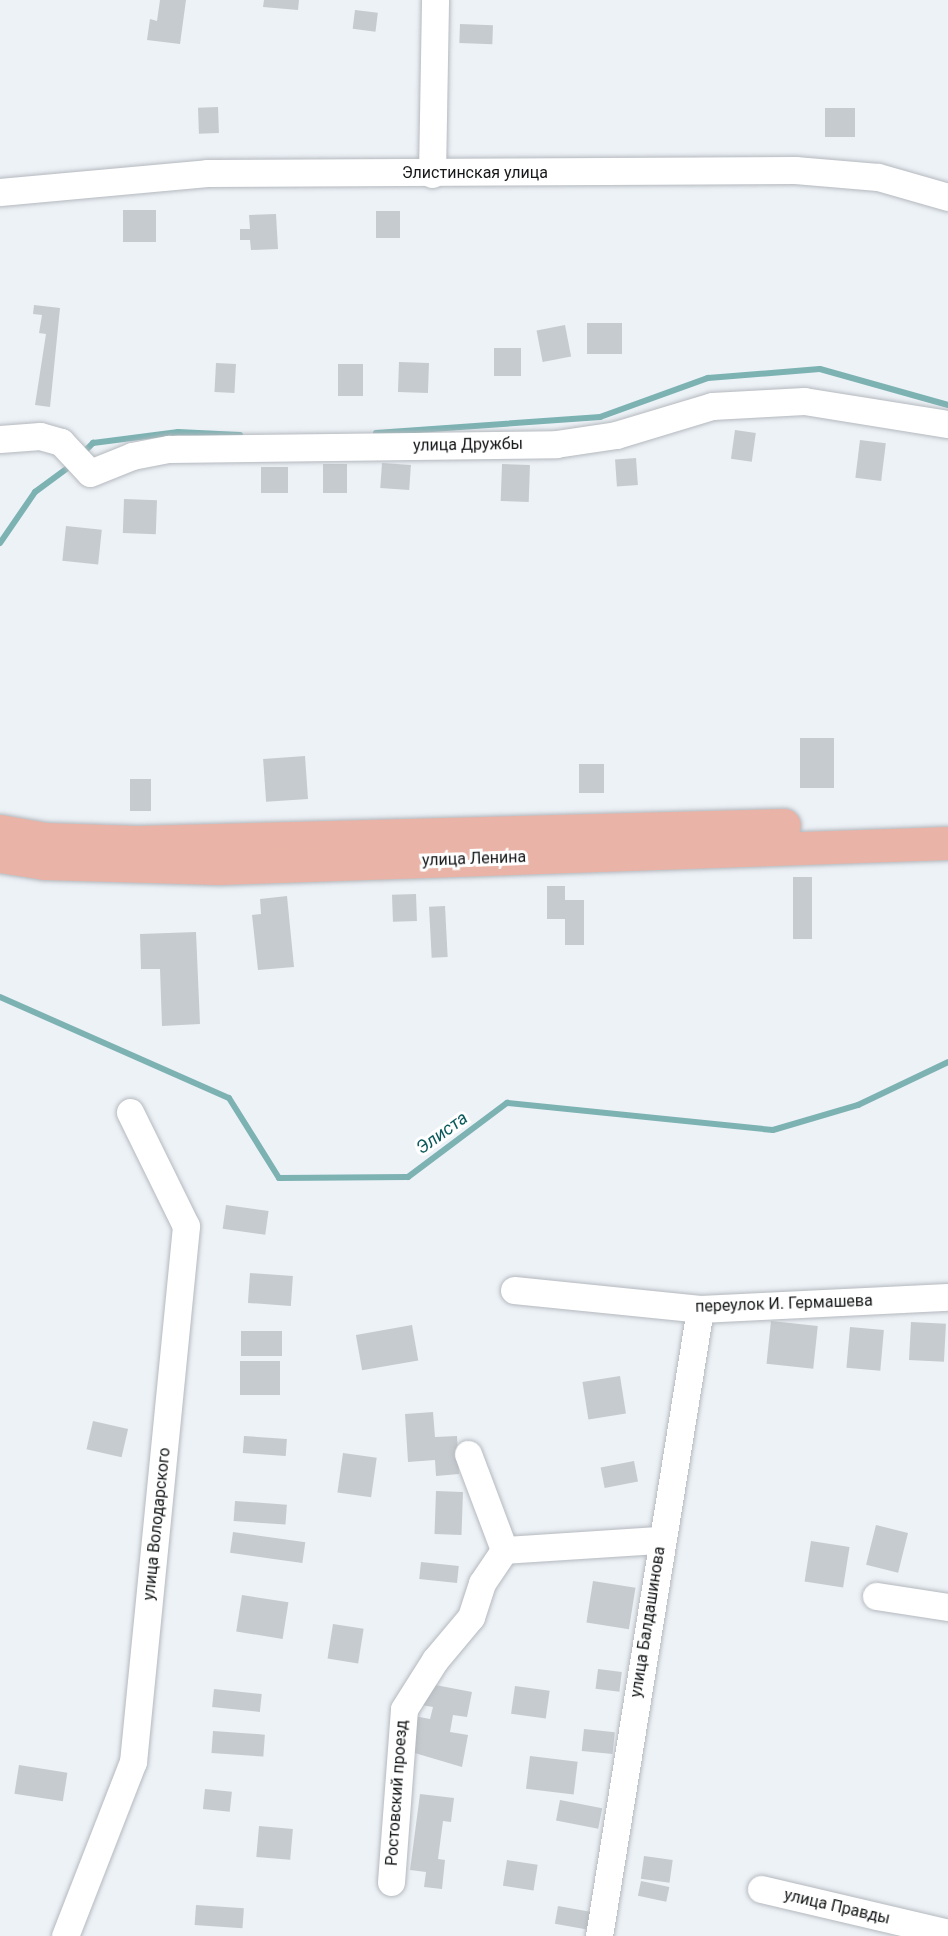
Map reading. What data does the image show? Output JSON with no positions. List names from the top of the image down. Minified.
{"streets":{"main road":["улица Ленина"],"street":["Элистинская улица","улица Дружбы","переулок И. Гермашева","улица Володарского","улица Балдашинова","Ростовский проезд","улица Правды"]},"crossings":[["переулок И. Гермашева","улица Балдашинова"]],"water":["Элиста"]}
